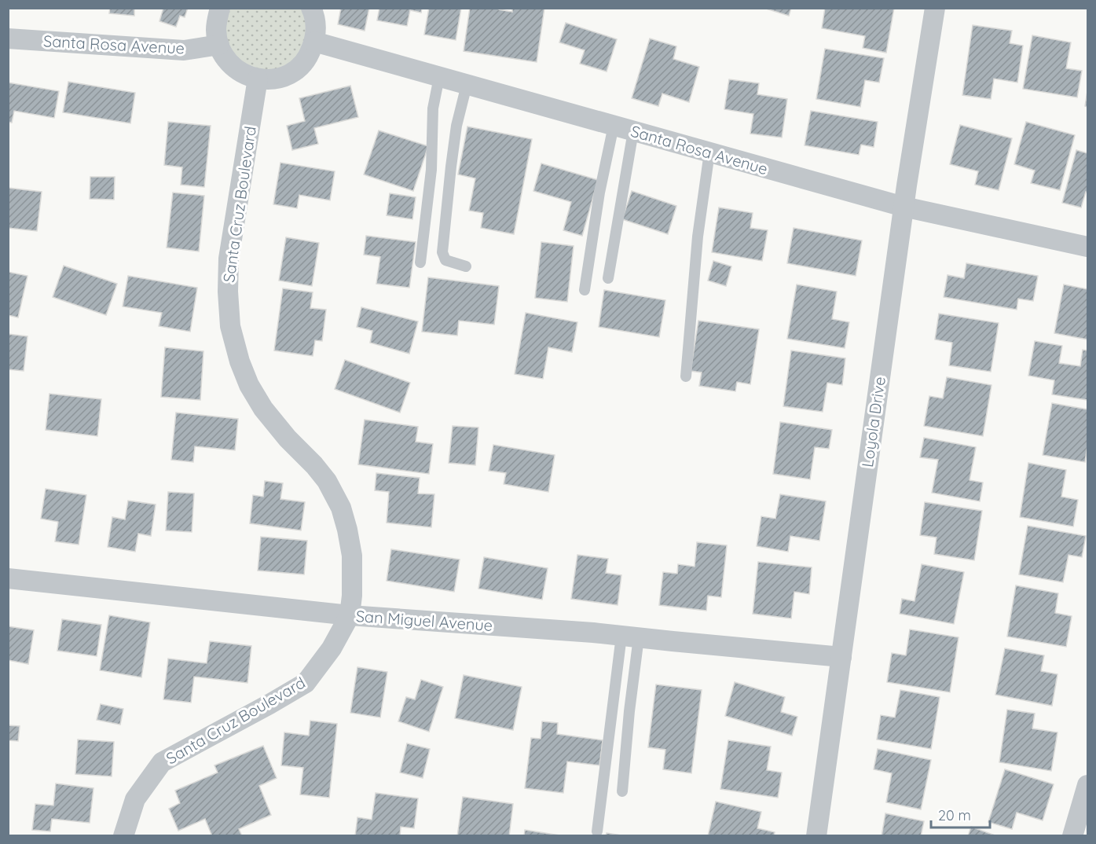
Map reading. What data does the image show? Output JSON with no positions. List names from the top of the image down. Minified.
{"streets":{"street":["Santa Rosa Avenue","Santa Cruz Boulevard","Loyola Drive","San Miguel Avenue"]},"crossings":[["Santa Rosa Avenue","Loyola Drive"],["Santa Cruz Boulevard","San Miguel Avenue"],["Loyola Drive","San Miguel Avenue"]],"scale_bar":"20 m"}
